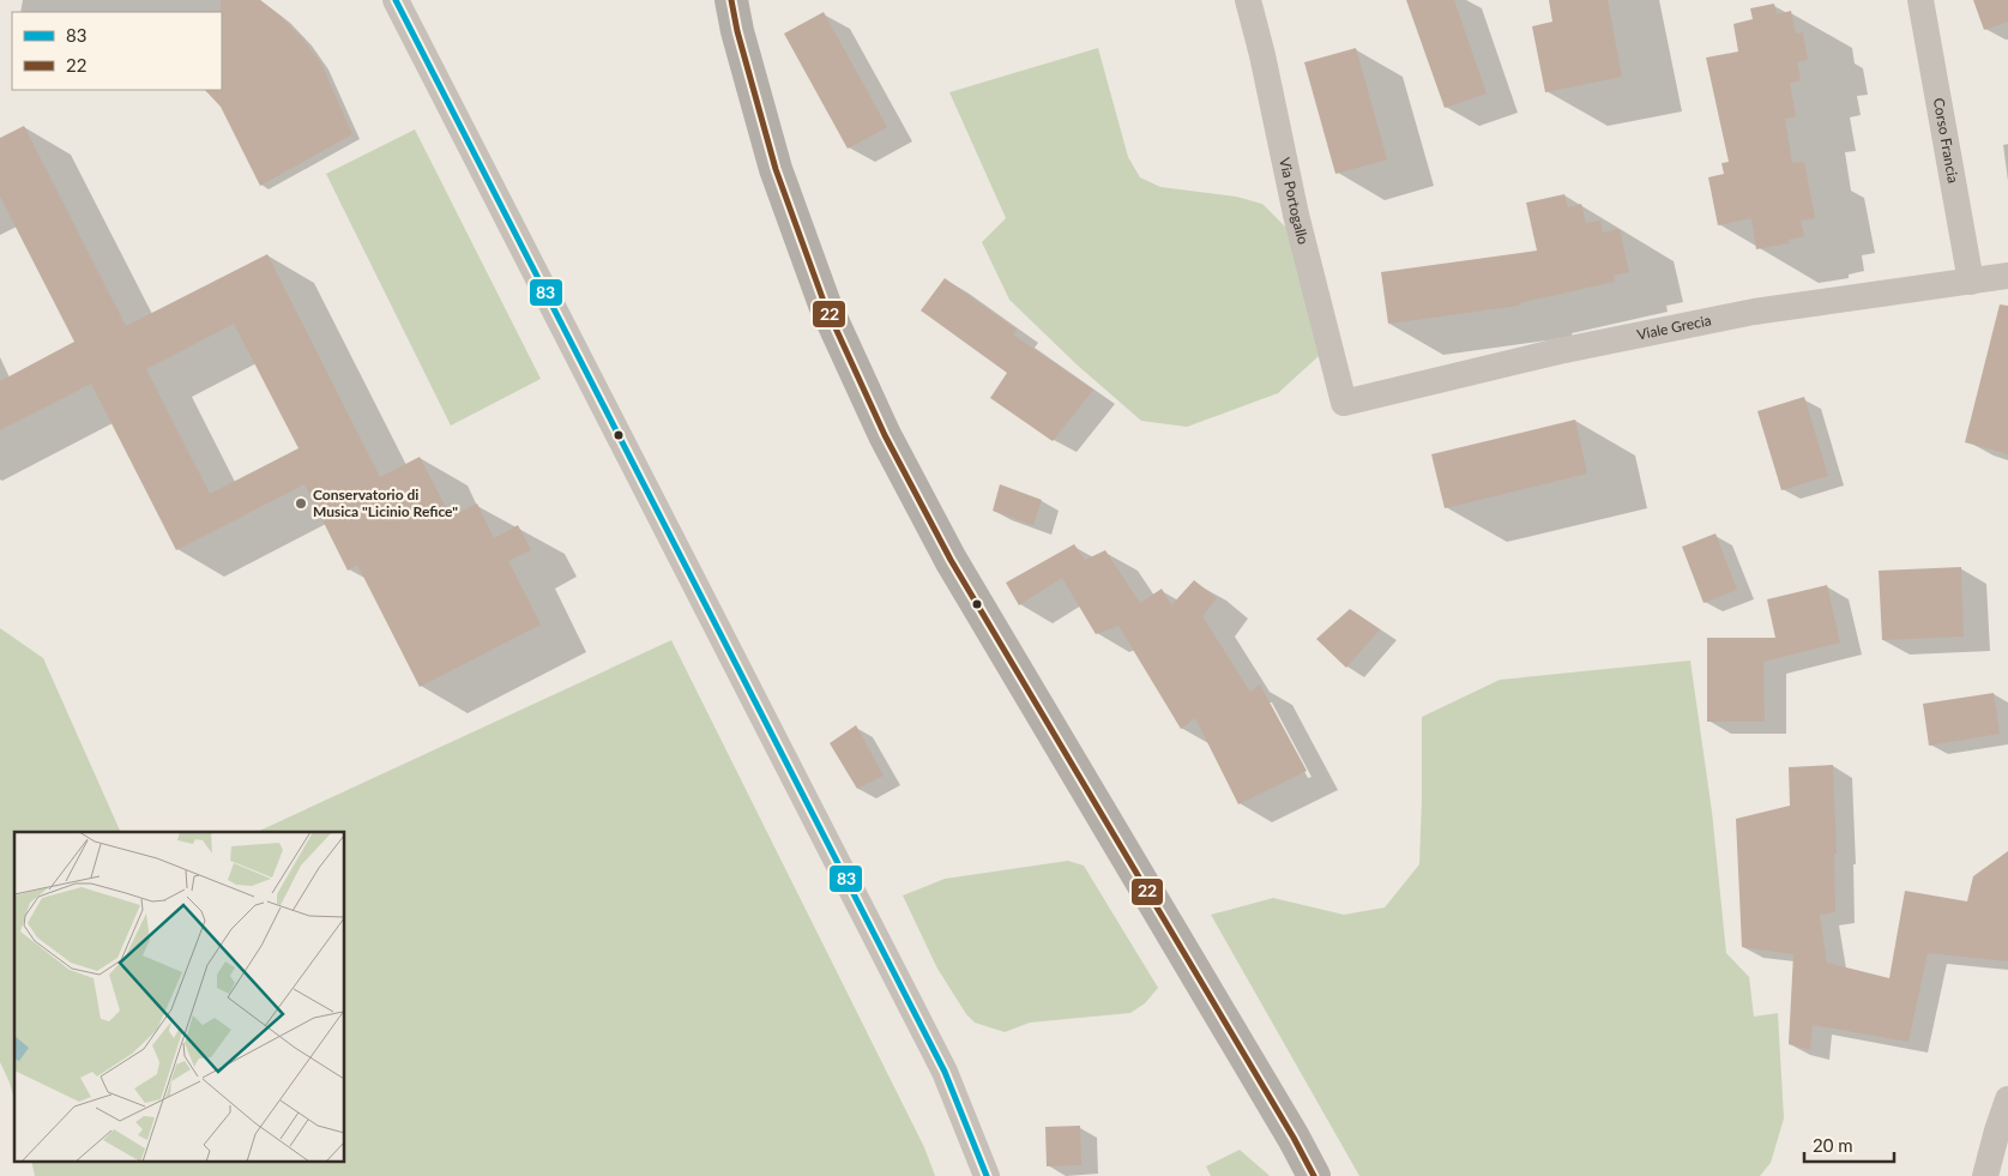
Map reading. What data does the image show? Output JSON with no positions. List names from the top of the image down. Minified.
{"streets":{"street":["Corso Francia","Via Portogallo","Viale Grecia"]},"crossings":[["Corso Francia","Viale Grecia"],["Via Portogallo","Viale Grecia"]],"places":["Conservatorio di Musica \"Licinio Refice\""],"lines":["transit line 83","transit line 22"],"legend":["83","22"],"scale_bar":"20 m"}
